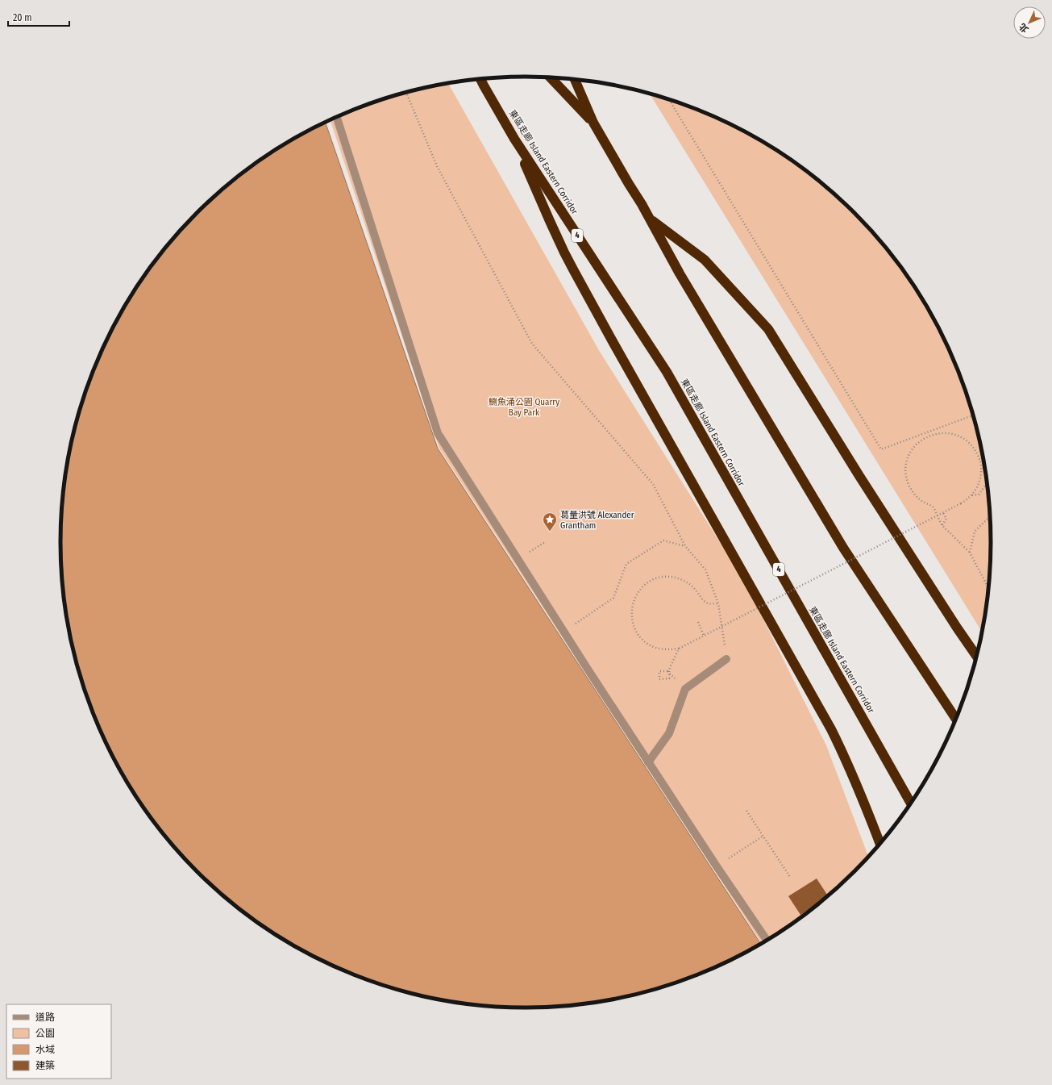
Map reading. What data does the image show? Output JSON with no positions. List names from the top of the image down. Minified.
{"streets":{"highway":["東區走廊 Island Eastern Corridor","4"]},"parks":["鰂魚涌公園 Quarry Bay Park"],"places":{"place":["葛量洪號 Alexander Grantham"]},"legend":["道路","公園","水域","建築"],"scale_bar":"20 m","north":"bottom left"}
